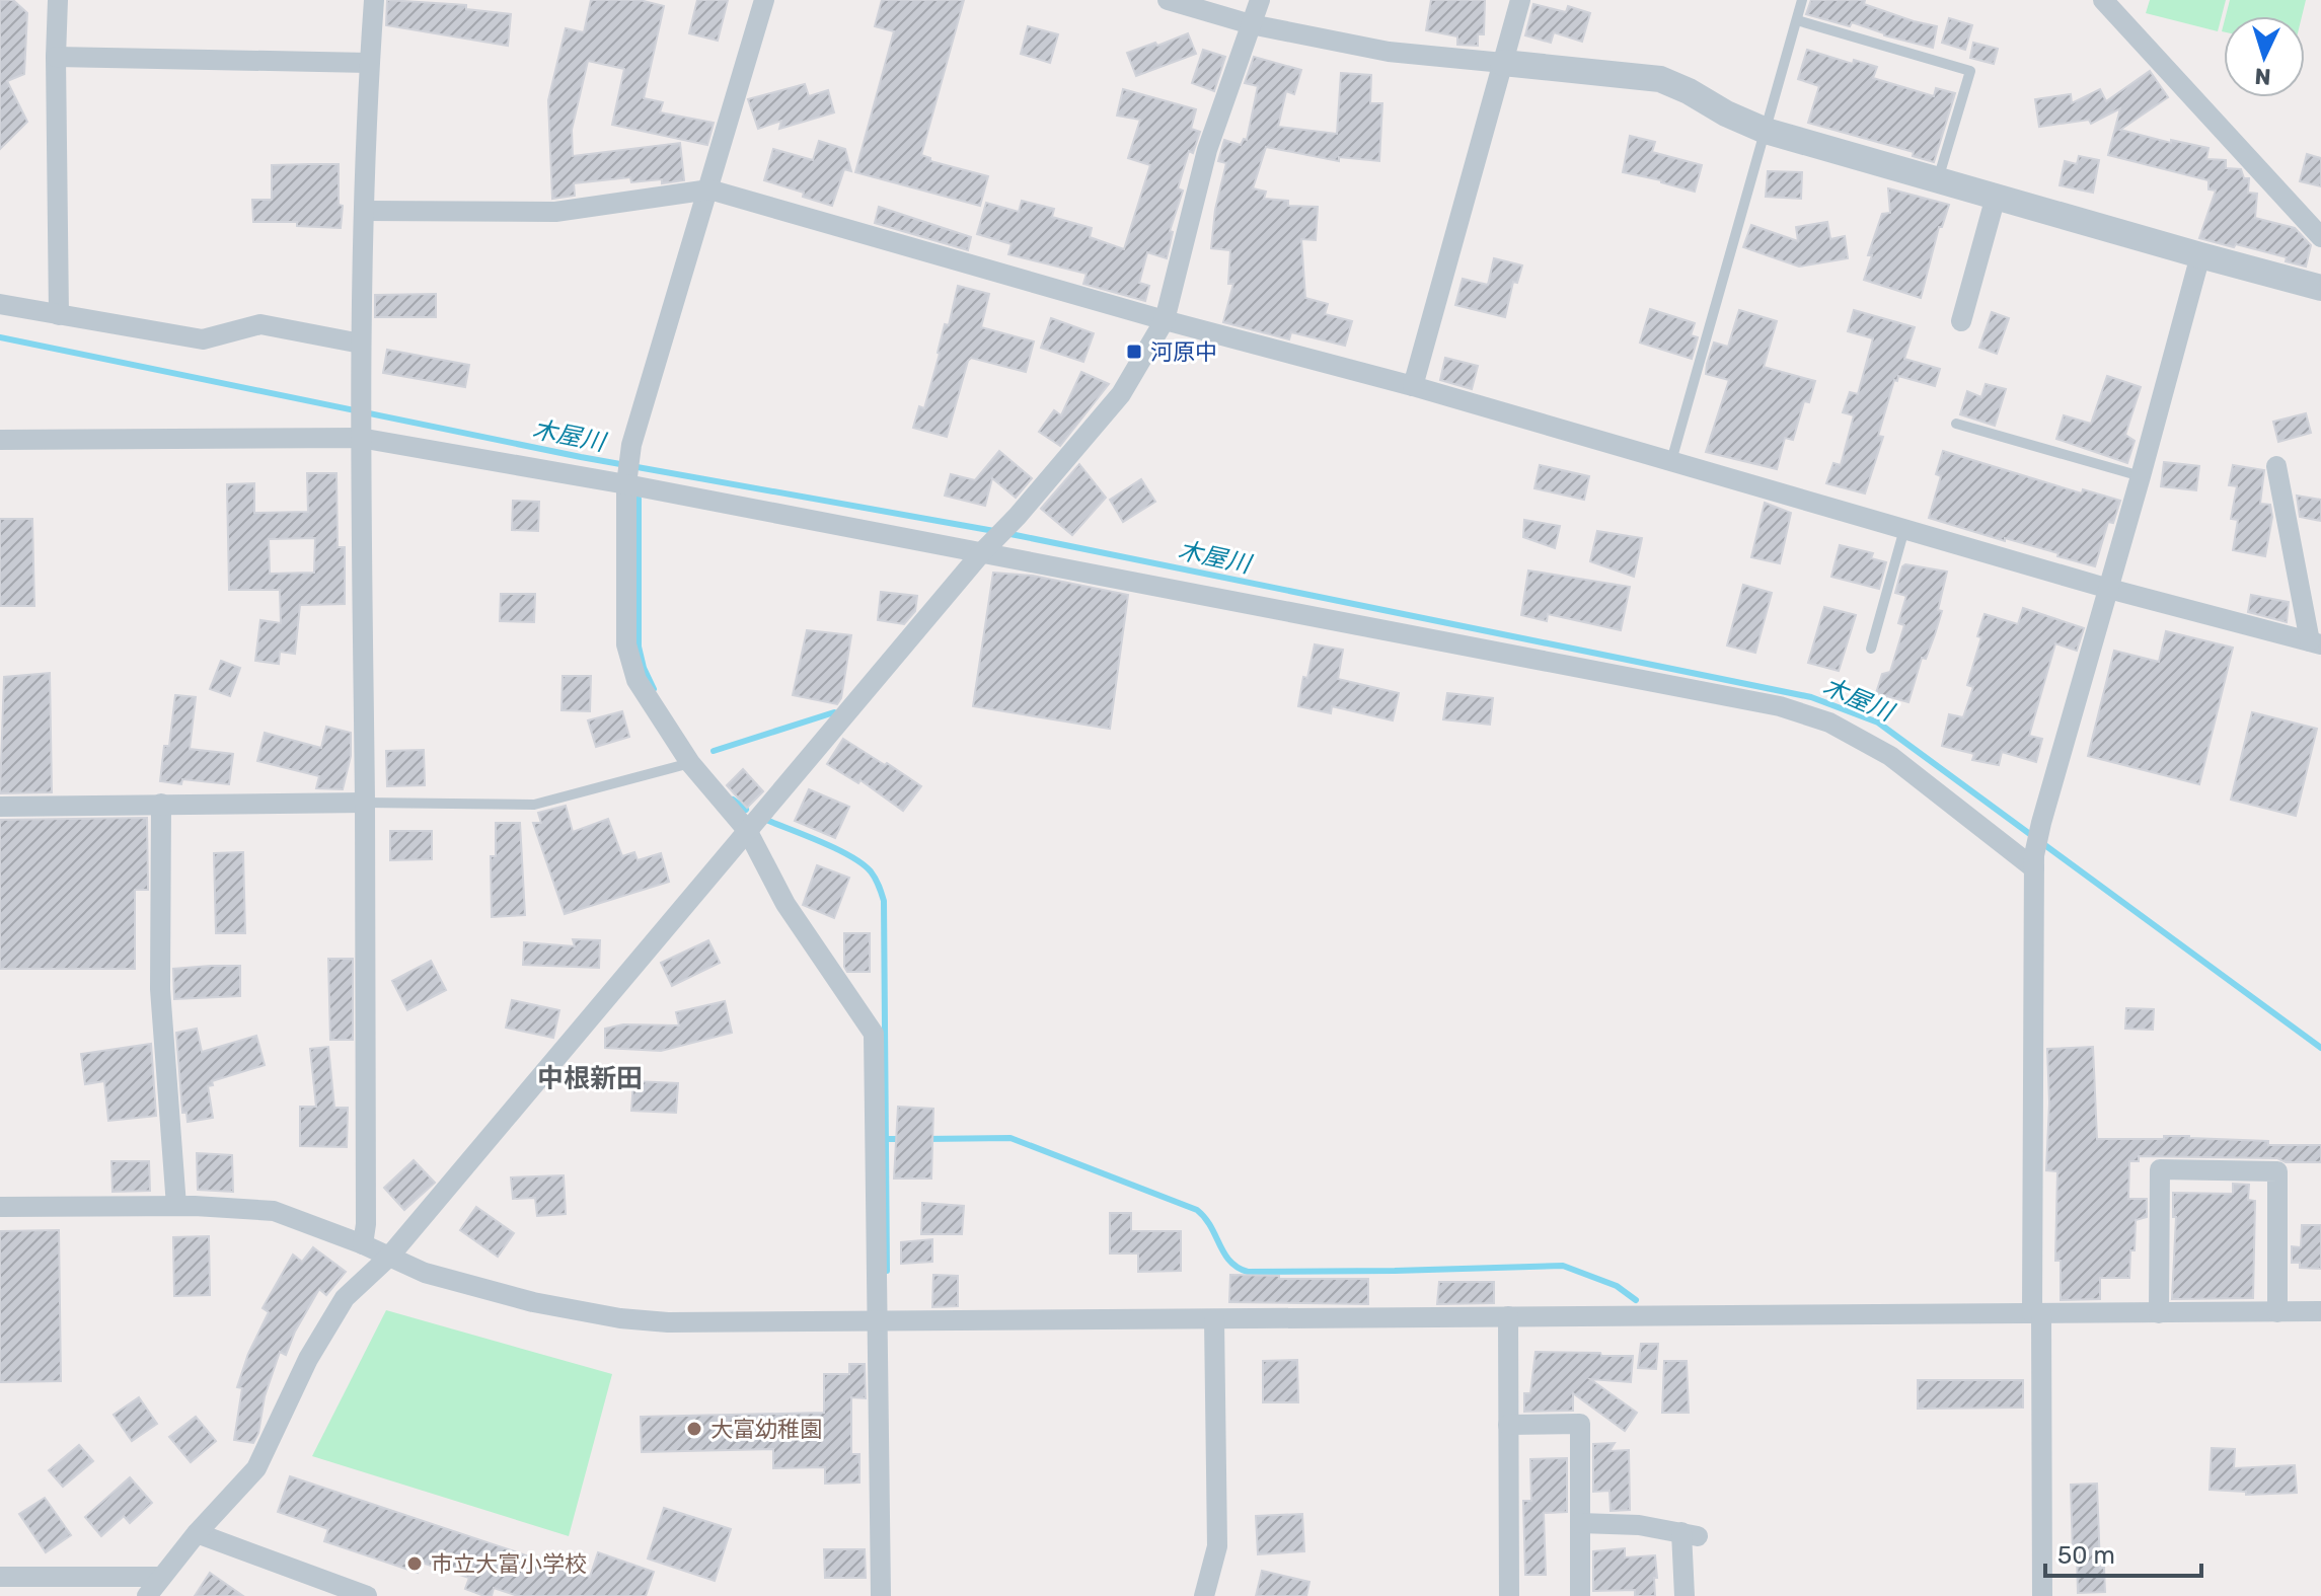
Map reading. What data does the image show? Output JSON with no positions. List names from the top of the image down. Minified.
{"districts":["中根新田"],"water":["木屋川"],"places":{"transit":["河原中"],"other":["大富幼稚園","市立大富小学校"]},"scale_bar":"50 m","north":"bottom"}
